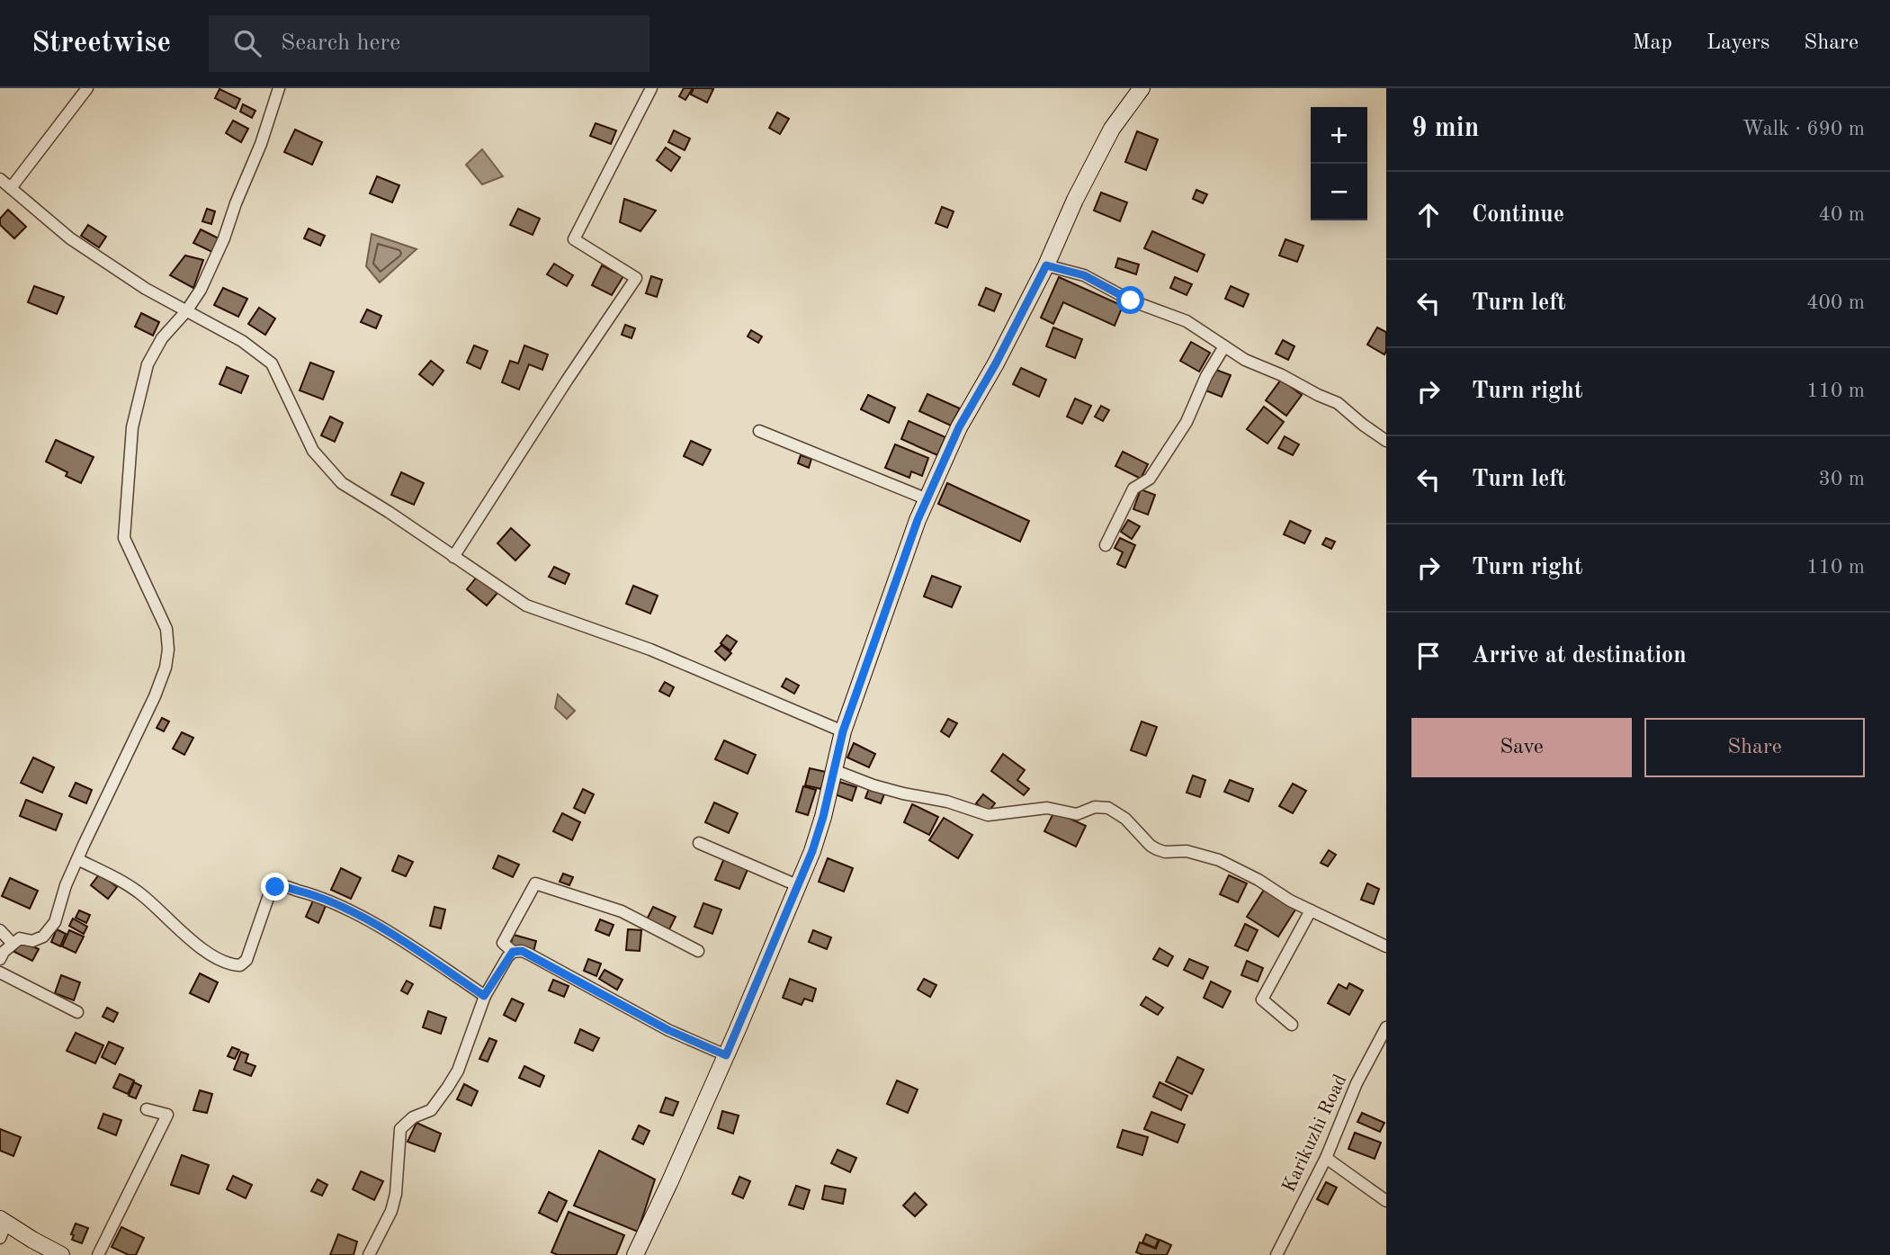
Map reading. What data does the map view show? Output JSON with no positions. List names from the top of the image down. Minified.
{"streets":{"street":["Karikuzhi Road"]},"page":{"header":"Streetwise","search":"Search here","nav":["Map","Layers","Share"],"heading":["9 min","Walk · 690 m"],"map_buttons":["+","−"],"list":[["Continue","40 m"],["Turn left","400 m"],["Turn right","110 m"],["Turn left","30 m"],["Turn right","110 m"],"Arrive at destination"],"buttons":["Save","Share"]}}
